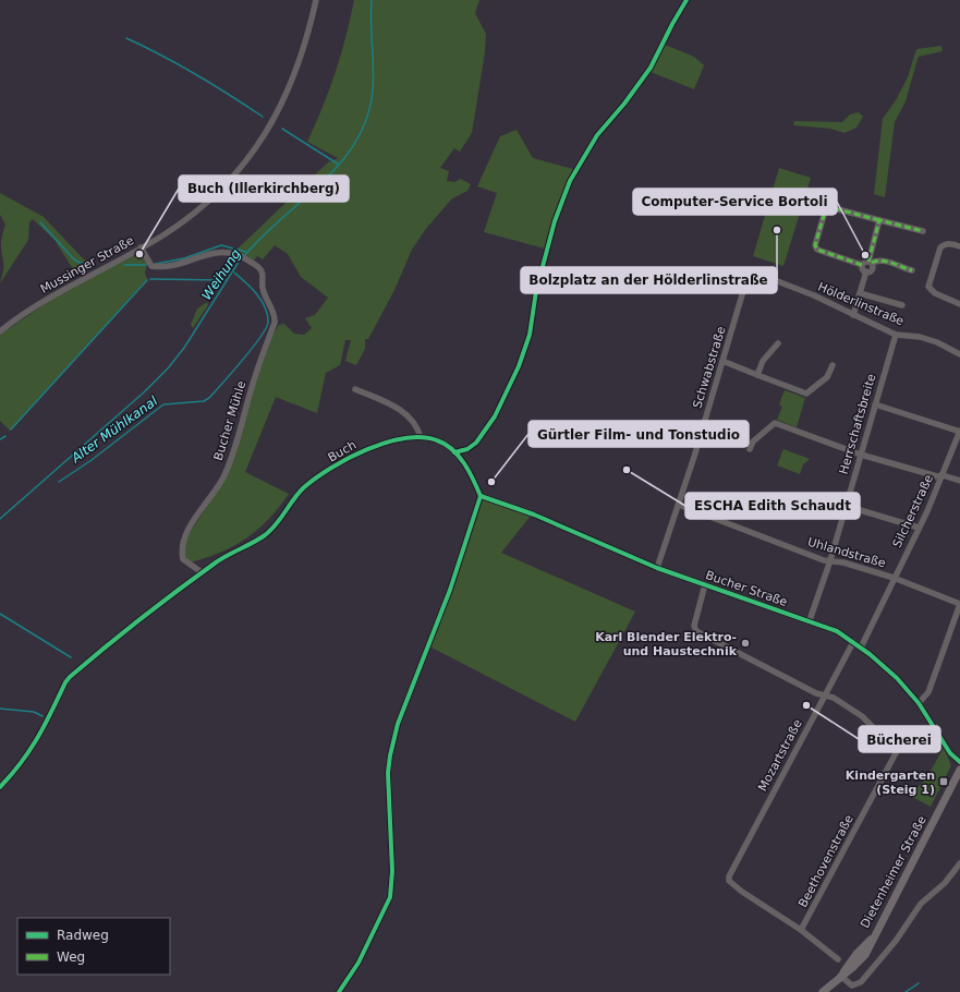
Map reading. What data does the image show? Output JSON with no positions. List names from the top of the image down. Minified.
{"streets":{"main road":["Dietenheimer Straße"],"street":["Mussinger Straße","Hölderlinstraße","Schwabstraße","Bucher Mühle","Herrschaftsbreite","Buch","Silcherstraße","Uhlandstraße","Bucher Straße","Mozartstraße","Beethovenstraße"]},"crossings":[["Mussinger Straße","Bucher Mühle"],["Hölderlinstraße","Schwabstraße"],["Hölderlinstraße","Herrschaftsbreite"],["Schwabstraße","Uhlandstraße"],["Schwabstraße","Bucher Straße"],["Bucher Mühle","Buch"],["Herrschaftsbreite","Uhlandstraße"],["Herrschaftsbreite","Bucher Straße"],["Buch","Bucher Straße"],["Silcherstraße","Uhlandstraße"],["Silcherstraße","Bucher Straße"],["Bucher Straße","Mozartstraße"],["Bucher Straße","Beethovenstraße"],["Mozartstraße","Beethovenstraße"]],"water":["Weihung","Alter Mühlkanal"],"places":{"other":["Bolzplatz an der Hölderlinstraße","Buch (Illerkirchberg)","Computer-Service Bortoli","ESCHA Edith Schaudt","Gürtler Film- und Tonstudio","Karl Blender Elektro- und Haustechnik","Bücherei"],"transit":["Kindergarten (Steig 1)"]},"legend":["Radweg","Weg"]}
